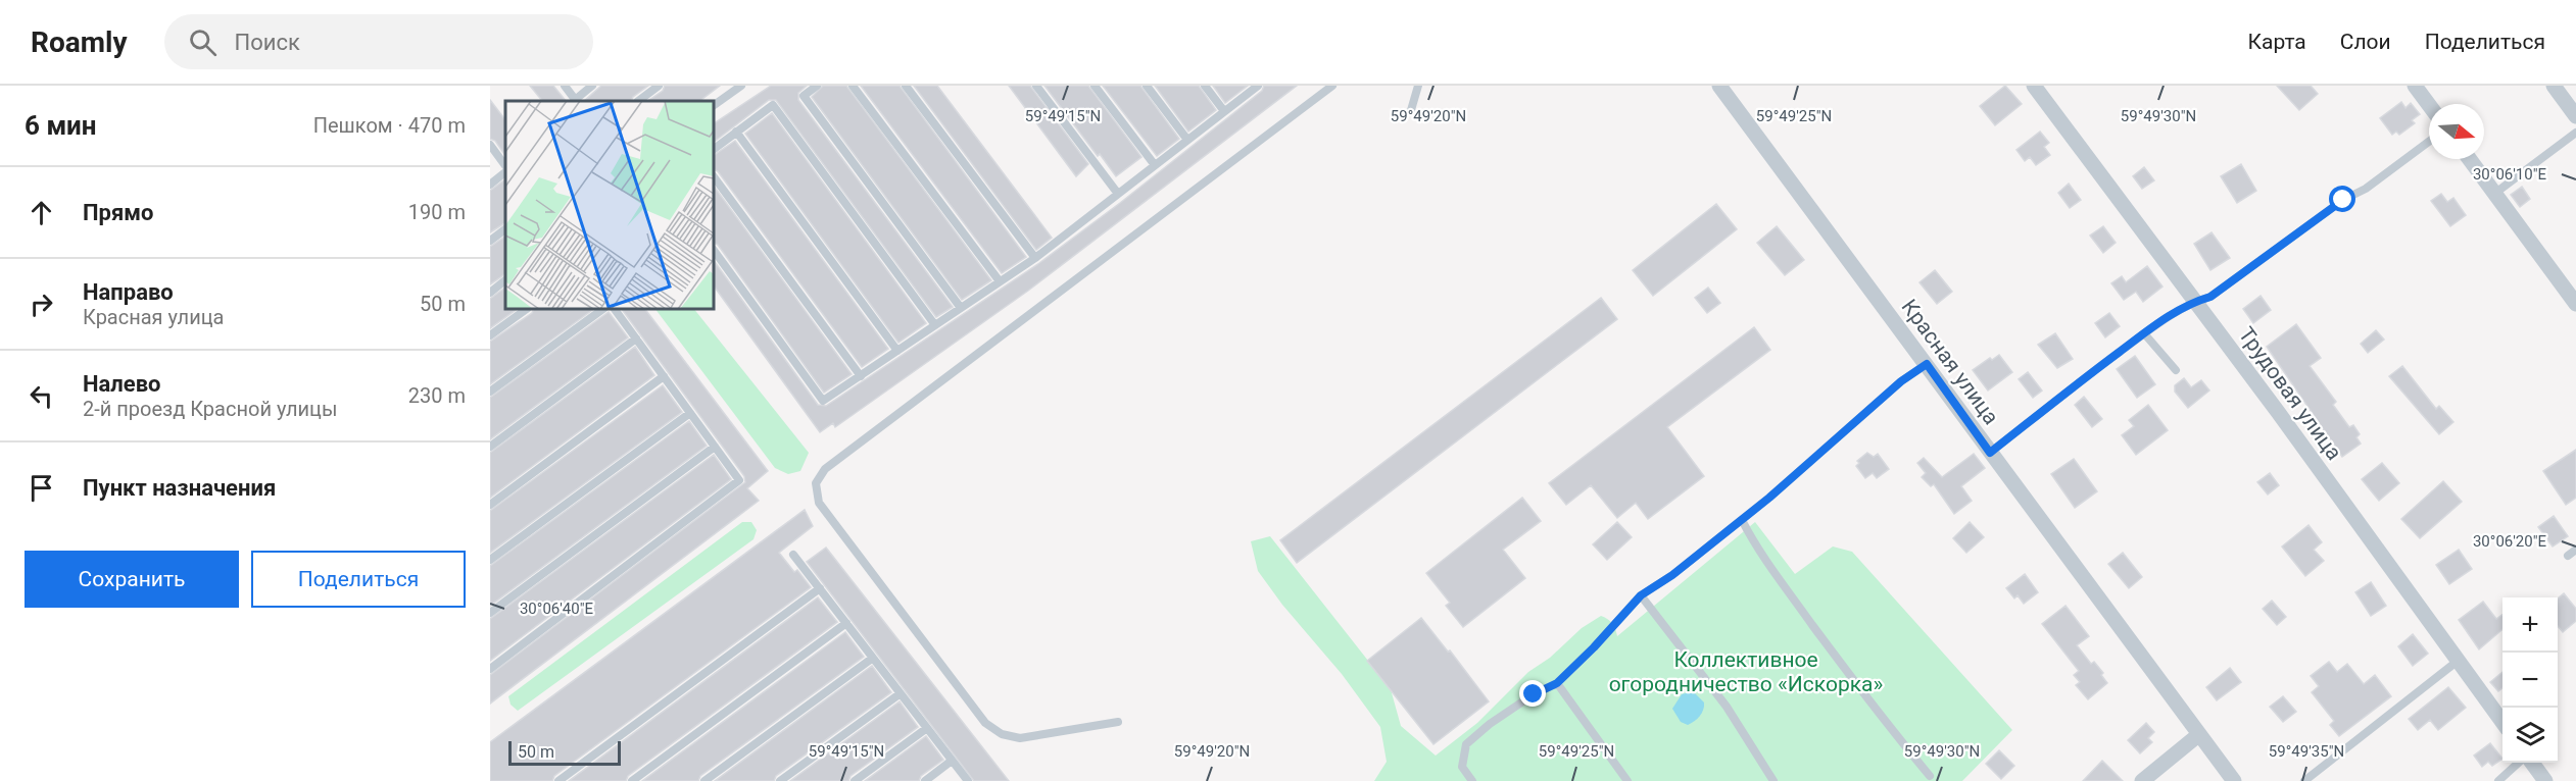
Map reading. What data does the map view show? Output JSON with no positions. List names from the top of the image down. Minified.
{"streets":{"street":["Красная улица","Трудовая улица"]},"parks":["Коллективное огородничество «Искорка»"],"scale_bar":"50 m","north":"right","page":{"header":"Roamly","search":"Поиск","nav":["Карта","Слои","Поделиться"],"heading":["6 мин","Пешком · 470 m"],"list":[["Прямо","190 m"],["Направо","Красная улица","50 m"],["Налево","2-й проезд Красной улицы","230 m"],"Пункт назначения"],"buttons":["Сохранить","Поделиться"],"map_buttons":["+","−"],"scale":"50 m"},"coordinates":["59°49'15\"N","59°49'20\"N","59°49'25\"N","59°49'30\"N","30°06'10\"E","30°06'20\"E","30°06'40\"E","59°49'35\"N"]}
